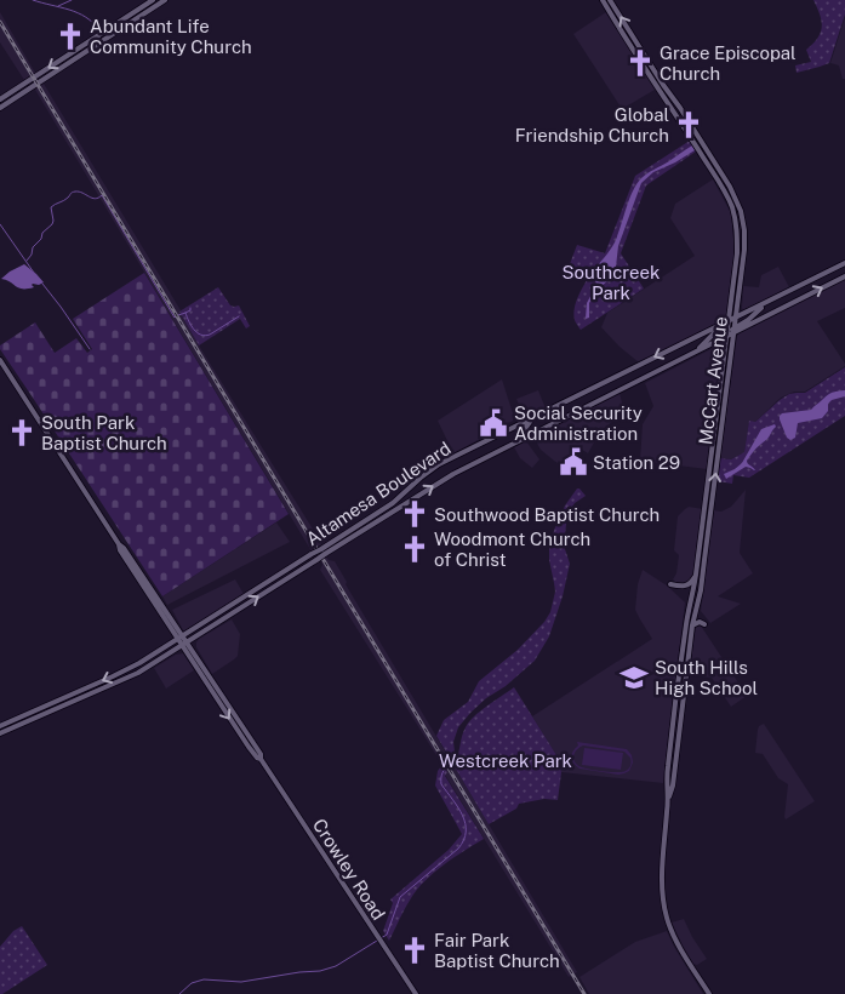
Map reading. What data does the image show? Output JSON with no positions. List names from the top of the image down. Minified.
{"streets":{"main road":["McCart Avenue","Altamesa Boulevard","Crowley Road"]},"crossings":[["McCart Avenue","Altamesa Boulevard"],["Altamesa Boulevard","Crowley Road"]],"parks":["Southcreek Park","Westcreek Park"],"places":{"church":["Abundant Life Community Church","Grace Episcopal Church","Global Friendship Church","South Park Baptist Church","Southwood Baptist Church","Woodmont Church of Christ","Fair Park Baptist Church"],"public building":["Social Security Administration","Station 29"],"school or university":["South Hills High School"]}}
